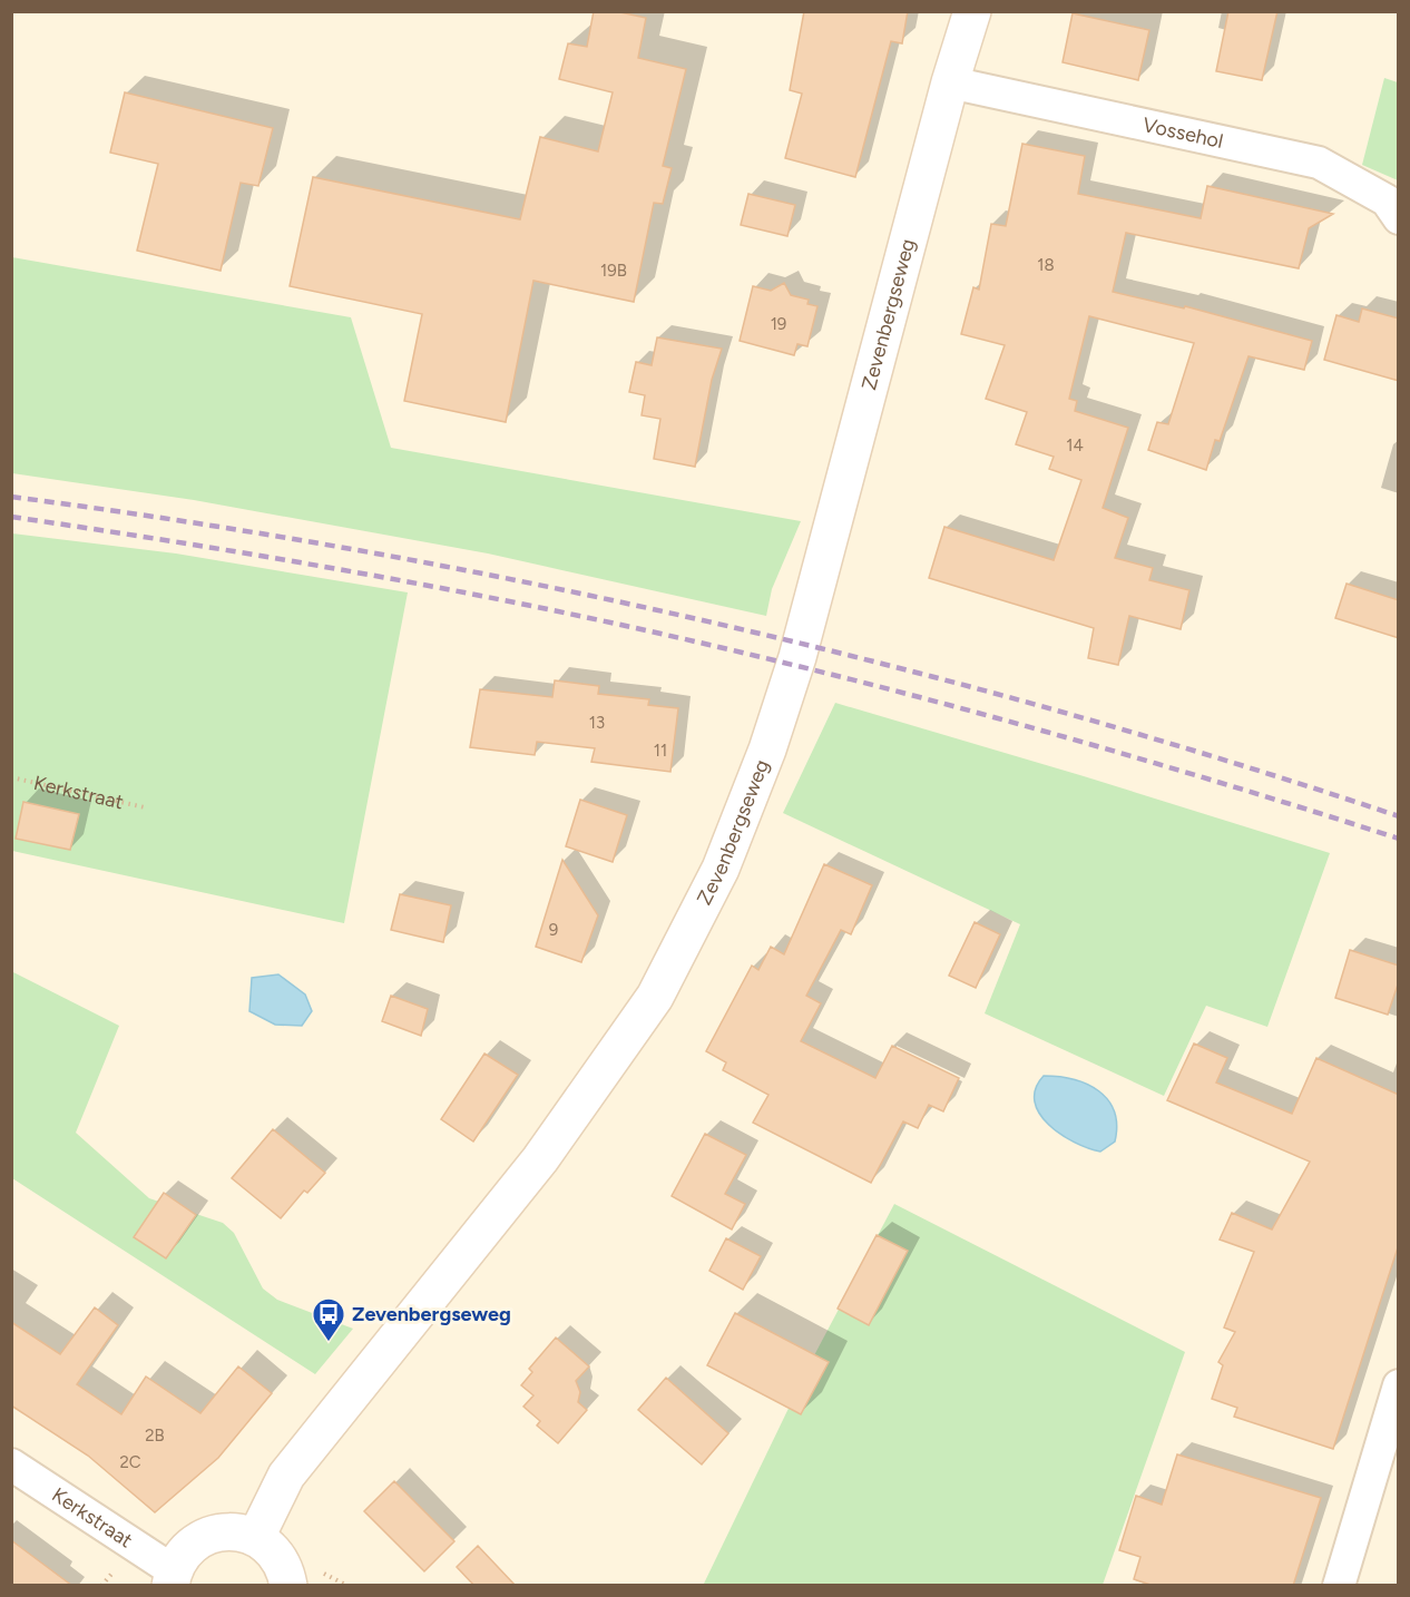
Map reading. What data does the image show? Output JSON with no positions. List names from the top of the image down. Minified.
{"streets":{"street":["Vossehol","Zevenbergseweg","Kerkstraat"]},"crossings":[["Vossehol","Zevenbergseweg"]],"places":{"bus stop":["Zevenbergseweg"]},"house_numbers":["18","19B","19","14","13","11","9","2B","2C"]}
